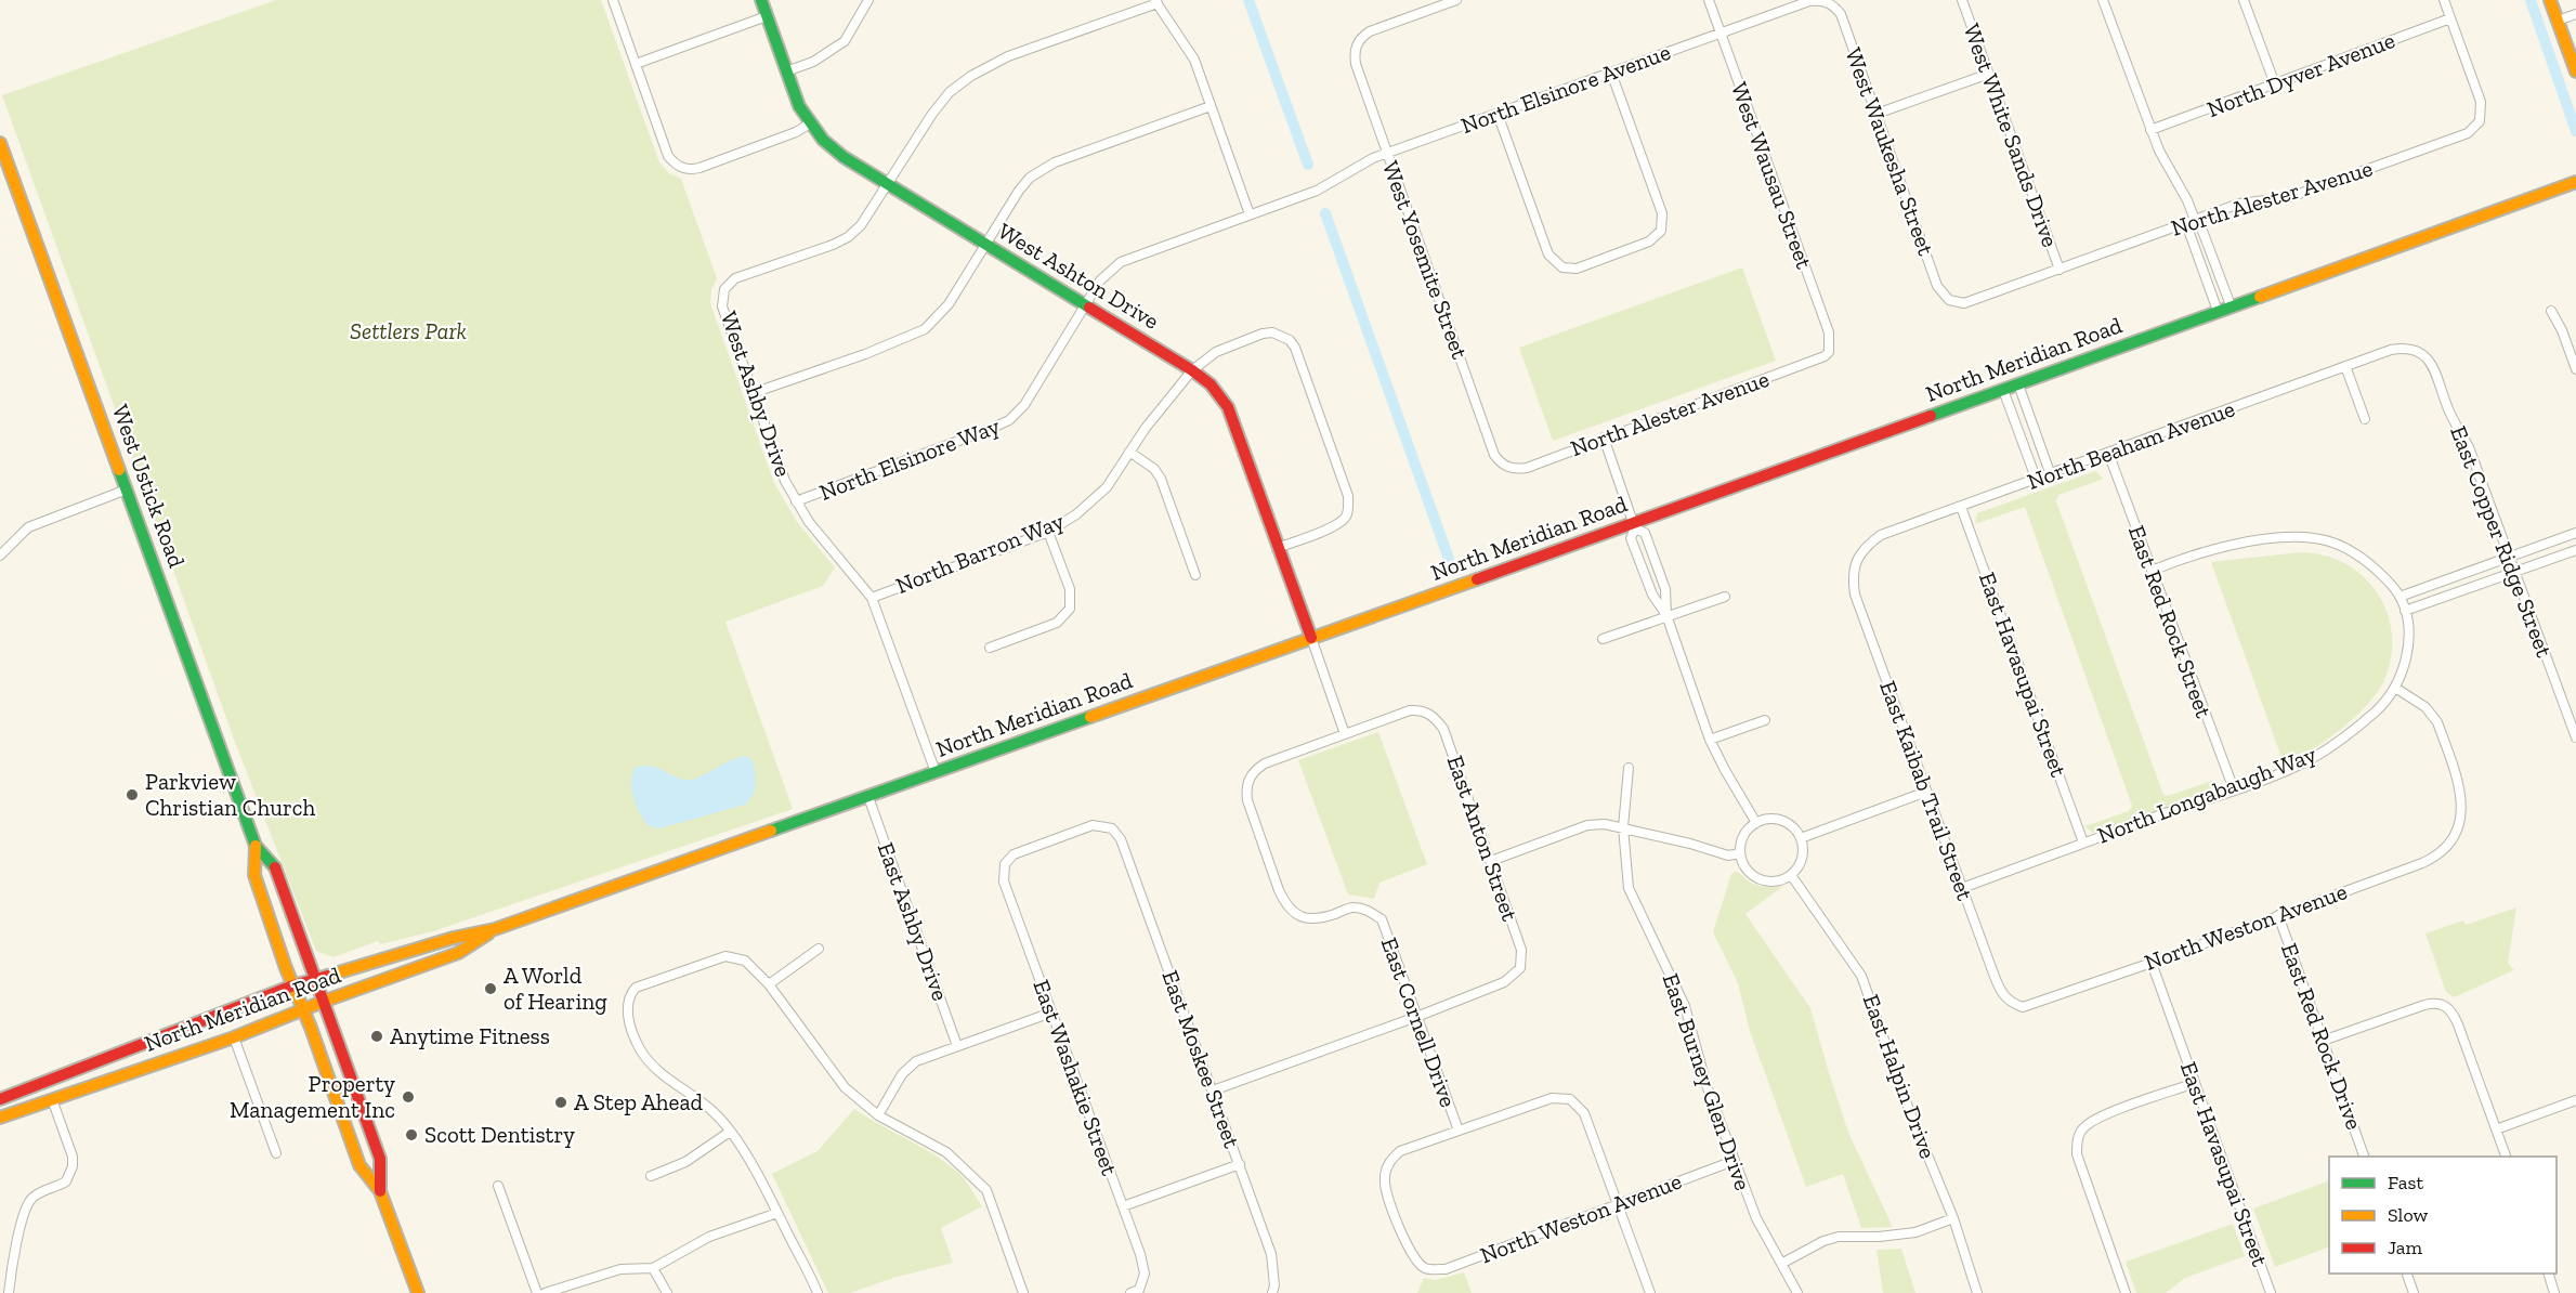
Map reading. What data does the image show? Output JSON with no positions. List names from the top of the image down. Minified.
{"streets":{"main road":["West Ashton Drive","North Meridian Road","West Ustick Road"],"street":["North Dyver Avenue","North Elsinore Avenue","West White Sands Drive","West Waukesha Street","West Wausau Street","North Alester Avenue","West Yosemite Street","West Ashby Drive","North Beaham Avenue","North Elsinore Way","East Copper Ridge Street","North Barron Way","East Red Rock Street","East Havasupai Street","East Kaibab Trail Street","North Longabaugh Way","East Anton Street","East Ashby Drive","North Weston Avenue","East Cornell Drive","East Red Rock Drive","East Moskee Street","East Halpin Drive","East Washakie Street","East Burney Glen Drive"]},"crossings":[["North Dyver Avenue","North Alester Avenue"],["North Elsinore Avenue","West Waukesha Street"],["North Elsinore Avenue","West Wausau Street"],["North Elsinore Avenue","West Yosemite Street"],["North Elsinore Avenue","North Elsinore Way"],["West White Sands Drive","North Alester Avenue"],["West Waukesha Street","North Alester Avenue"],["West Wausau Street","North Alester Avenue"],["North Alester Avenue","West Yosemite Street"],["West Ashton Drive","North Meridian Road"],["West Ashton Drive","West Ashby Drive"],["West Ashton Drive","North Elsinore Way"],["West Ashton Drive","North Barron Way"],["North Meridian Road","West Ashby Drive"],["North Meridian Road","West Ustick Road"],["North Meridian Road","East Ashby Drive"],["West Ashby Drive","North Elsinore Way"],["West Ashby Drive","North Barron Way"],["North Beaham Avenue","East Copper Ridge Street"],["North Beaham Avenue","East Red Rock Street"],["North Beaham Avenue","East Havasupai Street"],["North Beaham Avenue","East Kaibab Trail Street"],["East Red Rock Street","North Longabaugh Way"],["East Havasupai Street","North Longabaugh Way"],["East Havasupai Street","North Weston Avenue"],["East Kaibab Trail Street","North Longabaugh Way"],["East Kaibab Trail Street","North Weston Avenue"],["North Longabaugh Way","North Weston Avenue"],["East Anton Street","East Cornell Drive"],["North Weston Avenue","East Cornell Drive"],["North Weston Avenue","East Red Rock Drive"],["North Weston Avenue","East Burney Glen Drive"],["East Moskee Street","East Washakie Street"]],"parks":["Settlers Park"],"places":["Parkview Christian Church","A World of Hearing","Anytime Fitness","Property Management Inc","A Step Ahead","Scott Dentistry"],"legend":["Fast","Slow","Jam"]}
